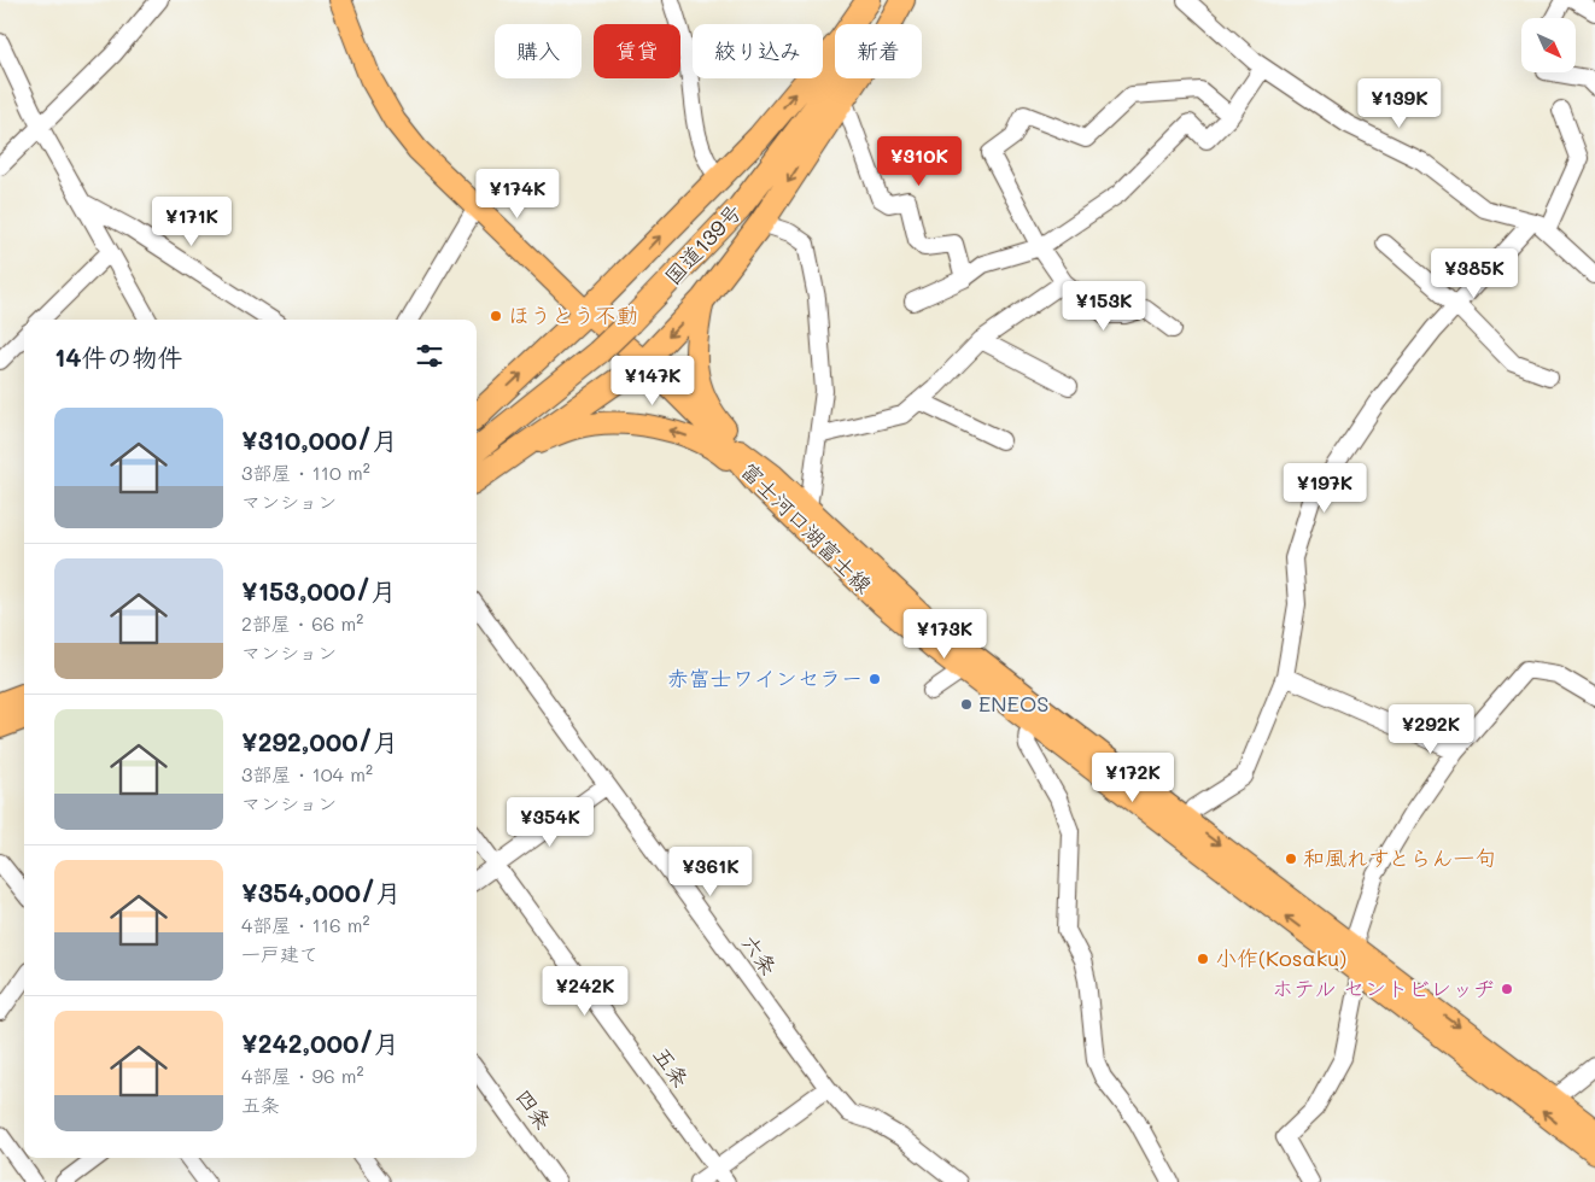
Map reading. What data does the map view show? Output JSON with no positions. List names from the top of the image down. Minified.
{"streets":{"highway":["国道139号"],"main road":["富士河口湖富士線"],"street":["六条","五条","四条"]},"crossings":[["国道139号","富士河口湖富士線"]],"places":["ほうとう不動","赤富士ワインセラー","ENEOS","和風れすとらん一句","小作(Kosaku)","ホテル セントビレッヂ"],"north":"bottom right","page":{"chip":["購入","賃貸","絞り込み","新着"],"price":["¥139K","¥310K","¥174K","¥171K","¥385K","¥153K","¥147K","¥197K","¥173K","¥292K","¥172K","¥354K","¥361K","¥242K"],"heading":"14件の物件","list":[{"name":"¥310,000/月","note":"3部屋 · 110 m² · マンション"},{"name":"¥153,000/月","note":"2部屋 · 66 m² · マンション"},{"name":"¥292,000/月","note":"3部屋 · 104 m² · マンション"},{"name":"¥354,000/月","note":"4部屋 · 116 m² · 一戸建て"},{"name":"¥242,000/月","note":"4部屋 · 96 m² · 五条"}]}}
